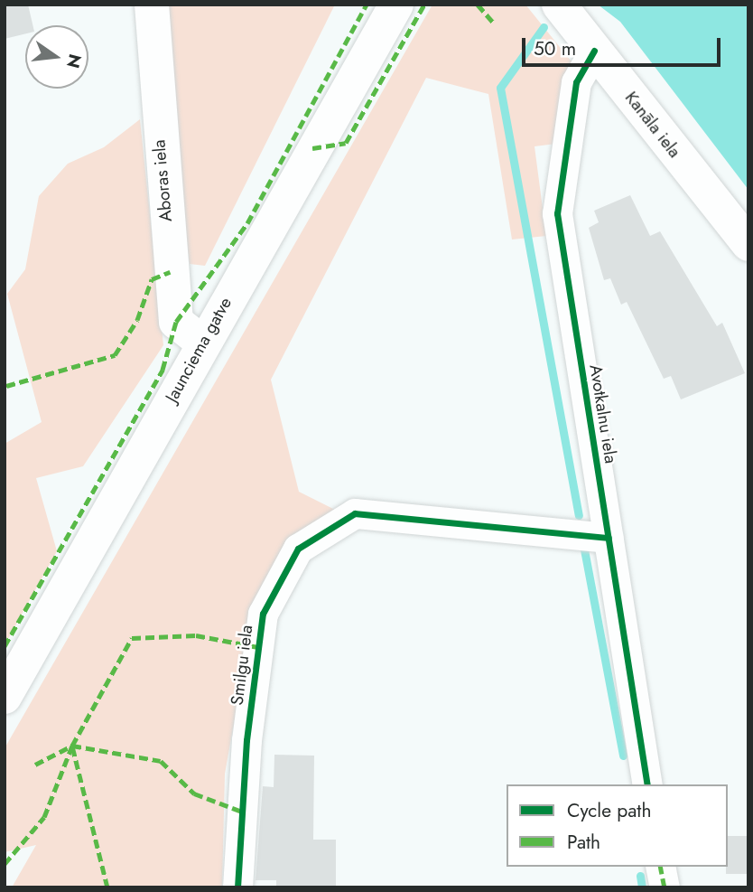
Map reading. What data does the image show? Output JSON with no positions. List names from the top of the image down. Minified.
{"streets":{"main road":["Kanāla iela","Aboras iela","Jaunciema gatve"],"street":["Avotkalnu iela","Smilgu iela"]},"crossings":[["Kanāla iela","Avotkalnu iela"],["Aboras iela","Jaunciema gatve"],["Avotkalnu iela","Smilgu iela"]],"legend":["Cycle path","Path"],"scale_bar":"50 m","north":"right"}
